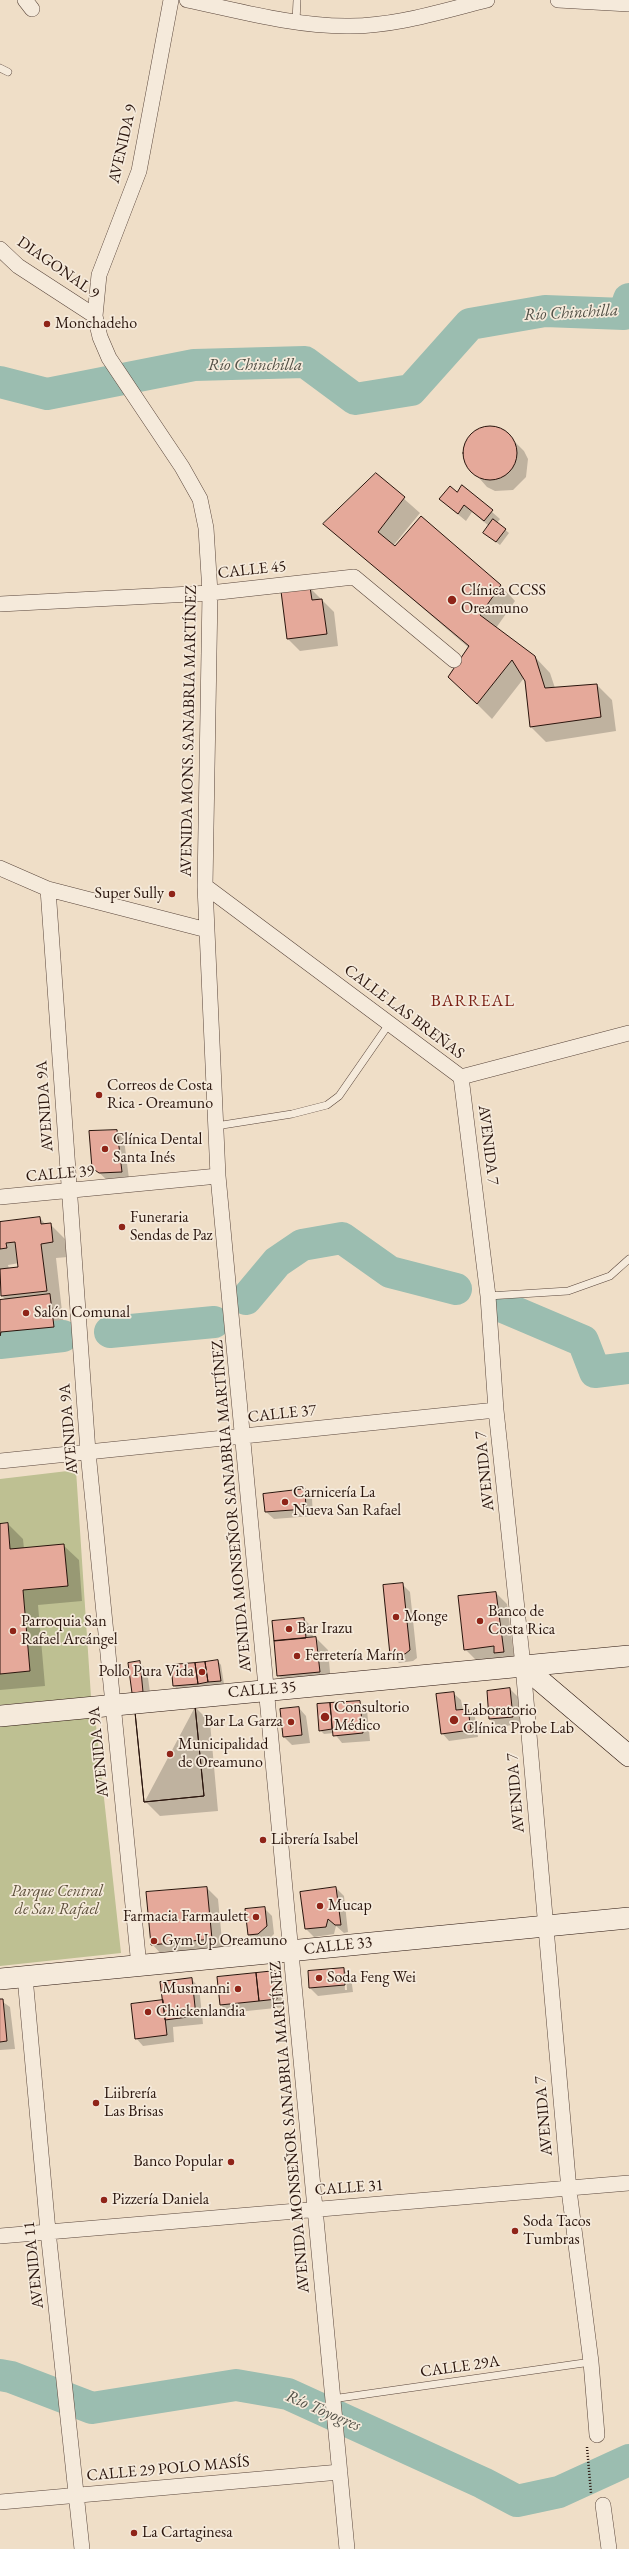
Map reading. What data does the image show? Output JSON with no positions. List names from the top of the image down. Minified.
{"streets":{"main road":["CALLE 35","CALLE 33"],"street":["AVENIDA 9","DIAGONAL 9","CALLE 45","AVENIDA MONS. SANABRIA MARTÍNEZ","CALLE LAS BREÑAS","AVENIDA 9A","AVENIDA 7","CALLE 39","CALLE 37","AVENIDA MONSEÑOR SANABRIA MARTÍNEZ","CALLE 31","AVENIDA 11","CALLE 29 POLO MASÍS"],"lane":["CALLE 29A"]},"crossings":[["AVENIDA 9","DIAGONAL 9"],["AVENIDA 9","AVENIDA MONS. SANABRIA MARTÍNEZ"],["DIAGONAL 9","AVENIDA MONS. SANABRIA MARTÍNEZ"],["CALLE 45","AVENIDA MONS. SANABRIA MARTÍNEZ"],["AVENIDA MONS. SANABRIA MARTÍNEZ","CALLE LAS BREÑAS"],["AVENIDA MONS. SANABRIA MARTÍNEZ","CALLE 39"],["AVENIDA MONS. SANABRIA MARTÍNEZ","AVENIDA MONSEÑOR SANABRIA MARTÍNEZ"],["CALLE LAS BREÑAS","AVENIDA 7"],["AVENIDA 9A","CALLE 39"],["AVENIDA 9A","CALLE 37"],["AVENIDA 9A","CALLE 35"],["AVENIDA 9A","CALLE 33"],["AVENIDA 7","CALLE 37"],["AVENIDA 7","CALLE 35"],["AVENIDA 7","CALLE 33"],["AVENIDA 7","CALLE 31"],["AVENIDA 7","CALLE 29A"],["CALLE 39","AVENIDA MONSEÑOR SANABRIA MARTÍNEZ"],["CALLE 37","AVENIDA MONSEÑOR SANABRIA MARTÍNEZ"],["AVENIDA MONSEÑOR SANABRIA MARTÍNEZ","CALLE 35"],["AVENIDA MONSEÑOR SANABRIA MARTÍNEZ","CALLE 33"],["AVENIDA MONSEÑOR SANABRIA MARTÍNEZ","CALLE 31"],["AVENIDA MONSEÑOR SANABRIA MARTÍNEZ","CALLE 29A"],["AVENIDA MONSEÑOR SANABRIA MARTÍNEZ","CALLE 29 POLO MASÍS"],["CALLE 33","AVENIDA 11"],["CALLE 31","AVENIDA 11"],["AVENIDA 11","CALLE 29 POLO MASÍS"]],"districts":["BARREAL"],"water":["Río Chinchilla","Río Toyogres"],"parks":["Parque Central de San Rafael"],"places":["Monchadeho","Clínica CCSS Oreamuno","Super Sully","Correos de Costa Rica - Oreamuno","Clínica Dental Santa Inés","Funeraria Sendas de Paz","Salón Comunal","Carnicería La Nueva San Rafael","Monge","Banco de Costa Rica","Bar Irazu","Parroquia San Rafael Arcángel","Ferretería Marín","Pollo Pura Vida","Consultorio Médico","Laboratorio Clínica Probe Lab","Bar La Garza","Municipalidad de Oreamuno","Librería Isabel","Mucap","Farmacia Farmaulett","Gym Up Oreamuno","Soda Feng Wei","Musmanni","Chickenlandia","Liibrería Las Brisas","Banco Popular","Pizzería Daniela","Soda Tacos Tumbras","La Cartaginesa"]}
